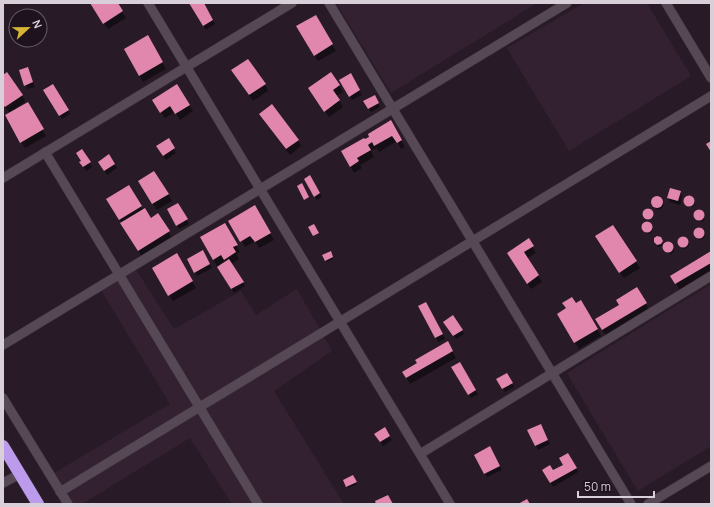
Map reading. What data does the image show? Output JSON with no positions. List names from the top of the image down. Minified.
{"scale_bar":"50 m","north":"right"}
